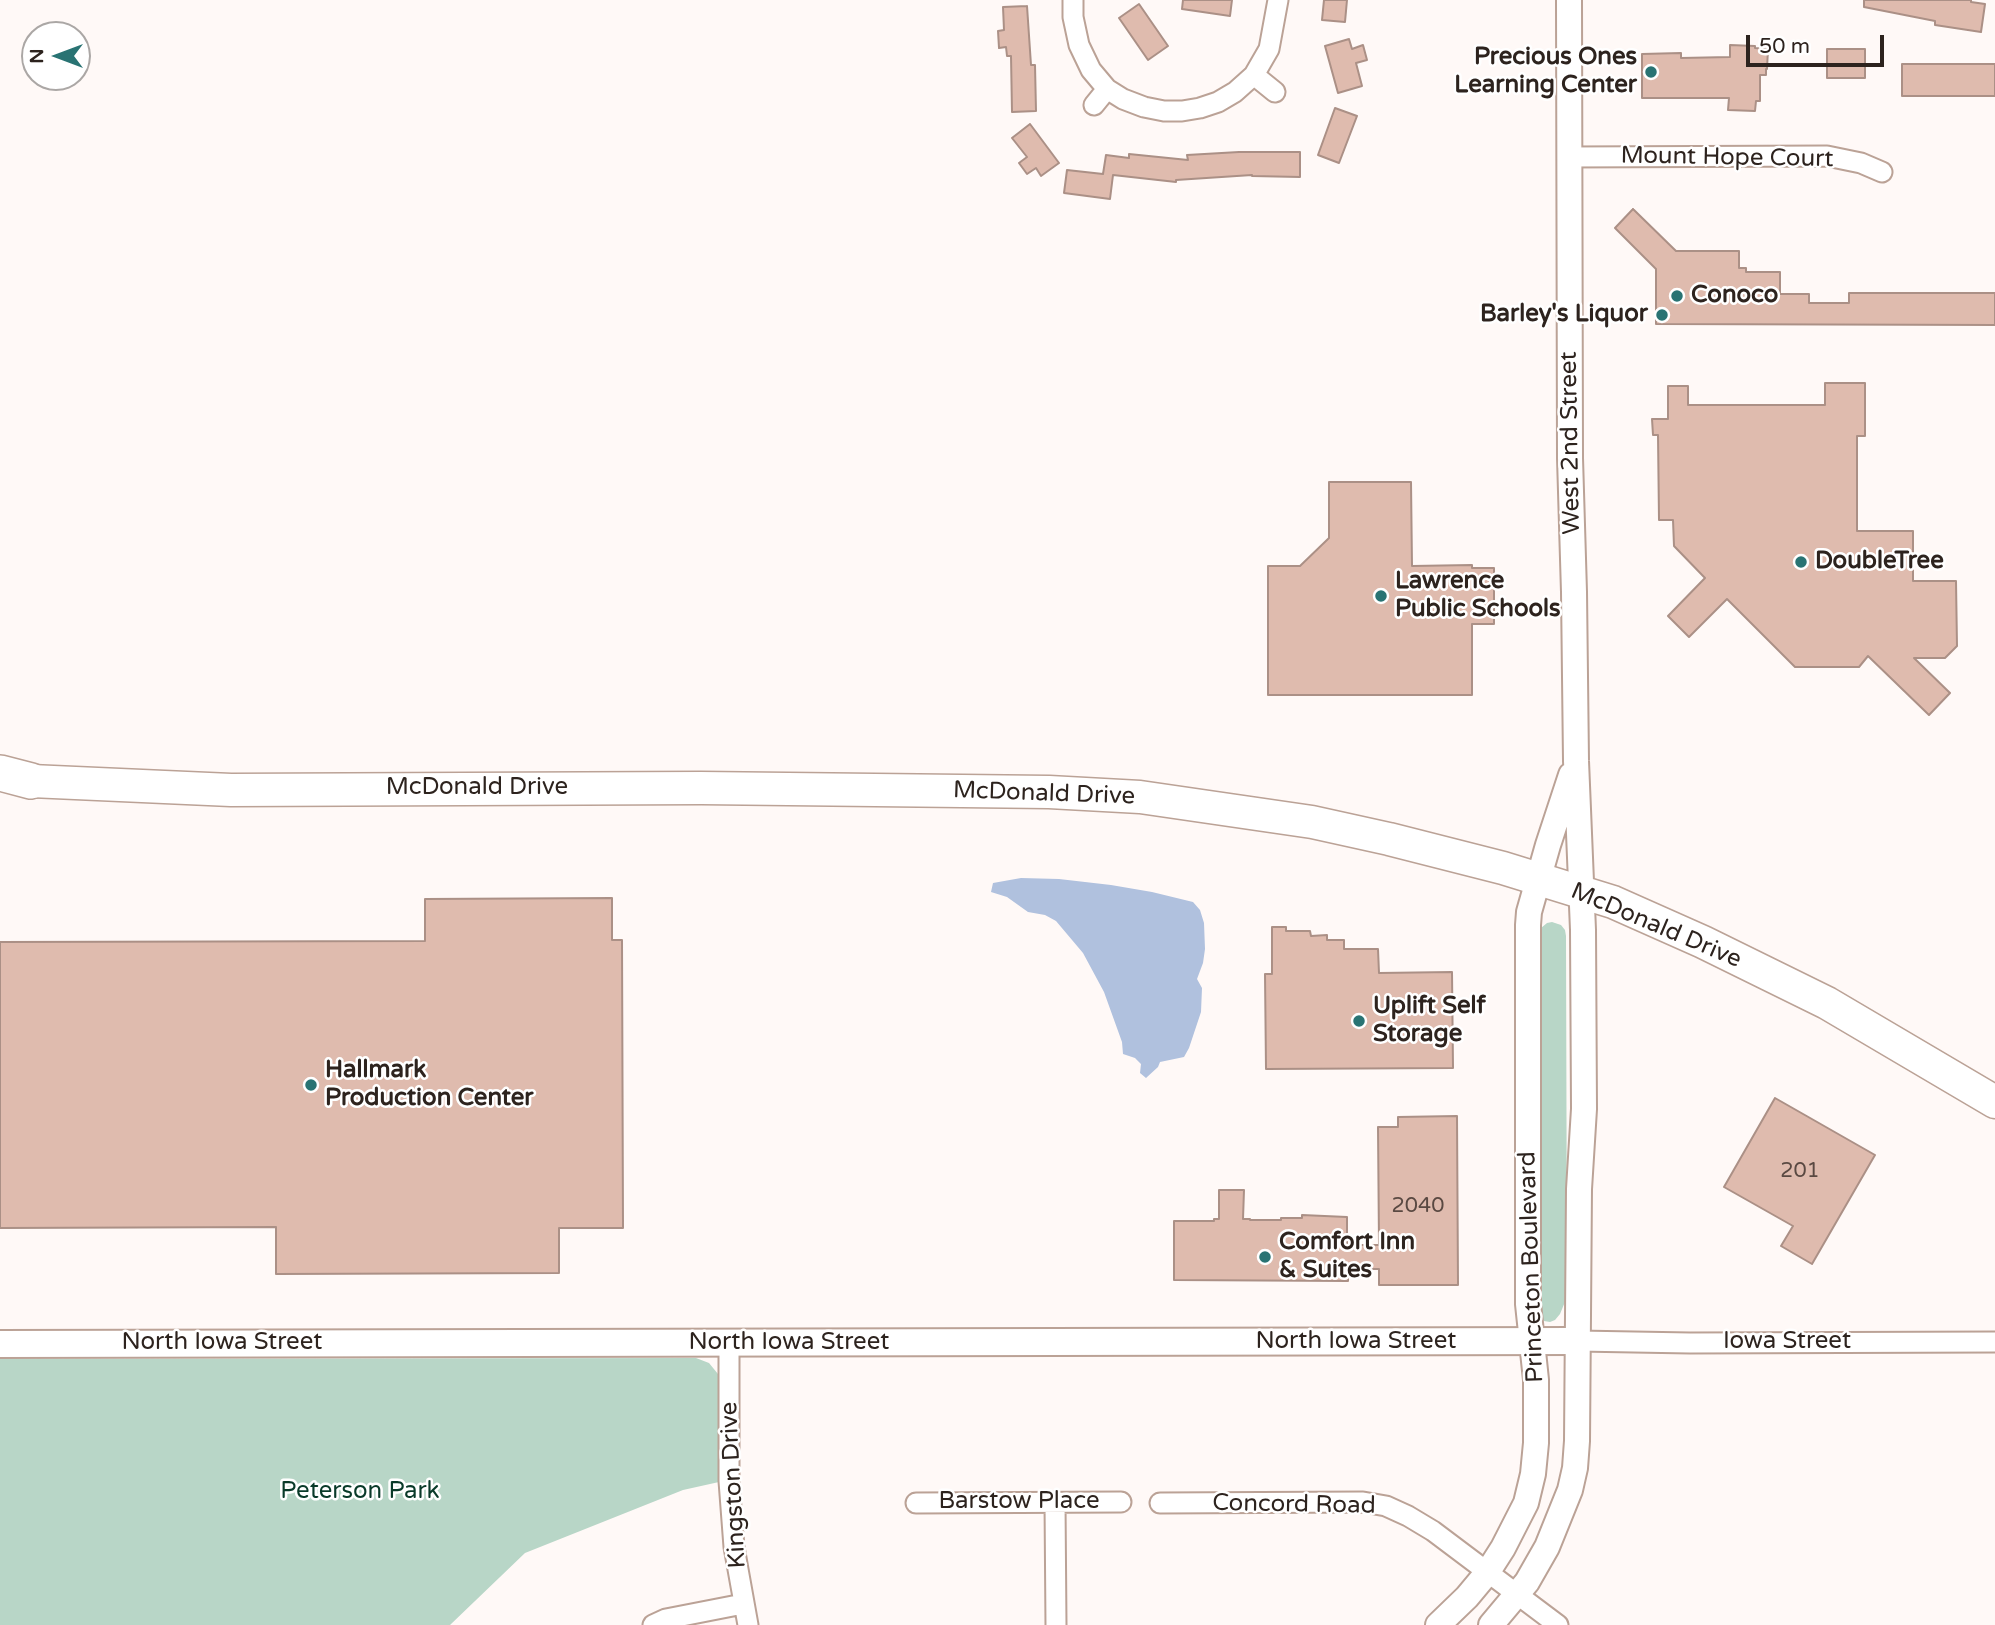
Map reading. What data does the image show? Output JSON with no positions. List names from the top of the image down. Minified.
{"streets":{"highway":["McDonald Drive"],"main road":["North Iowa Street"],"street":["Mount Hope Court","West 2nd Street","Princeton Boulevard","Iowa Street","Kingston Drive","Barstow Place","Concord Road"]},"crossings":[["Mount Hope Court","West 2nd Street"],["West 2nd Street","McDonald Drive"],["West 2nd Street","Princeton Boulevard"],["McDonald Drive","Princeton Boulevard"],["Princeton Boulevard","North Iowa Street"],["Princeton Boulevard","Iowa Street"],["Princeton Boulevard","Concord Road"],["North Iowa Street","Iowa Street"],["North Iowa Street","Kingston Drive"]],"parks":["Peterson Park"],"places":["Precious Ones Learning Center","Conoco","Barley's Liquor","DoubleTree","Lawrence Public Schools","Uplift Self Storage","Hallmark Production Center","Comfort Inn & Suites"],"house_numbers":["201","2040"],"scale_bar":"50 m","north":"left"}
